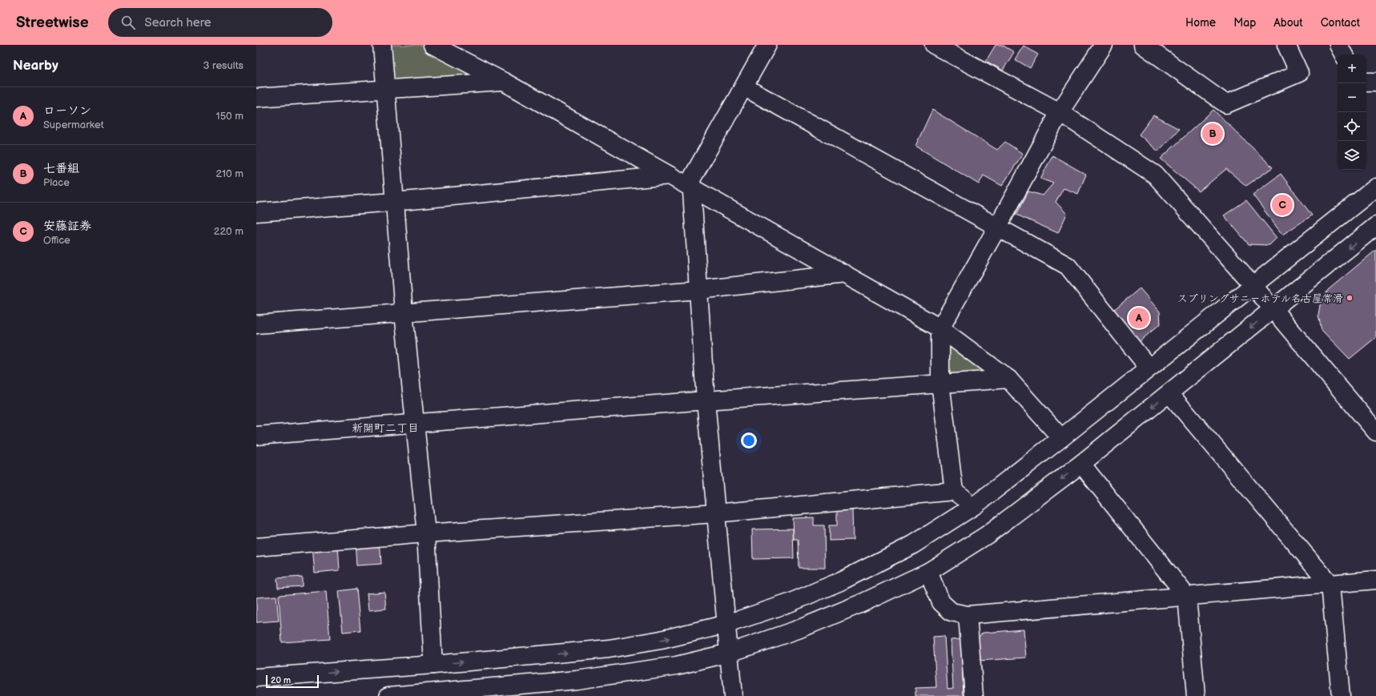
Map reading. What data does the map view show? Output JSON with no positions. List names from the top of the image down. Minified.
{"districts":["新開町二丁目"],"places":["スプリングサニーホテル名古屋常滑"],"scale_bar":"20 m","page":{"header":"Streetwise","search":"Search here","nav":["Home","Map","About","Contact"],"heading":["Nearby","3 results"],"map_buttons":["+","−"],"list":[{"mark":"A","name":"ローソン","note":"Supermarket","value":"150 m"},{"mark":"B","name":"七番組","note":"Place","value":"210 m"},{"mark":"C","name":"安藤証券","note":"Office","value":"220 m"}],"pins":["B","C","A"],"scale":"20 m"}}
